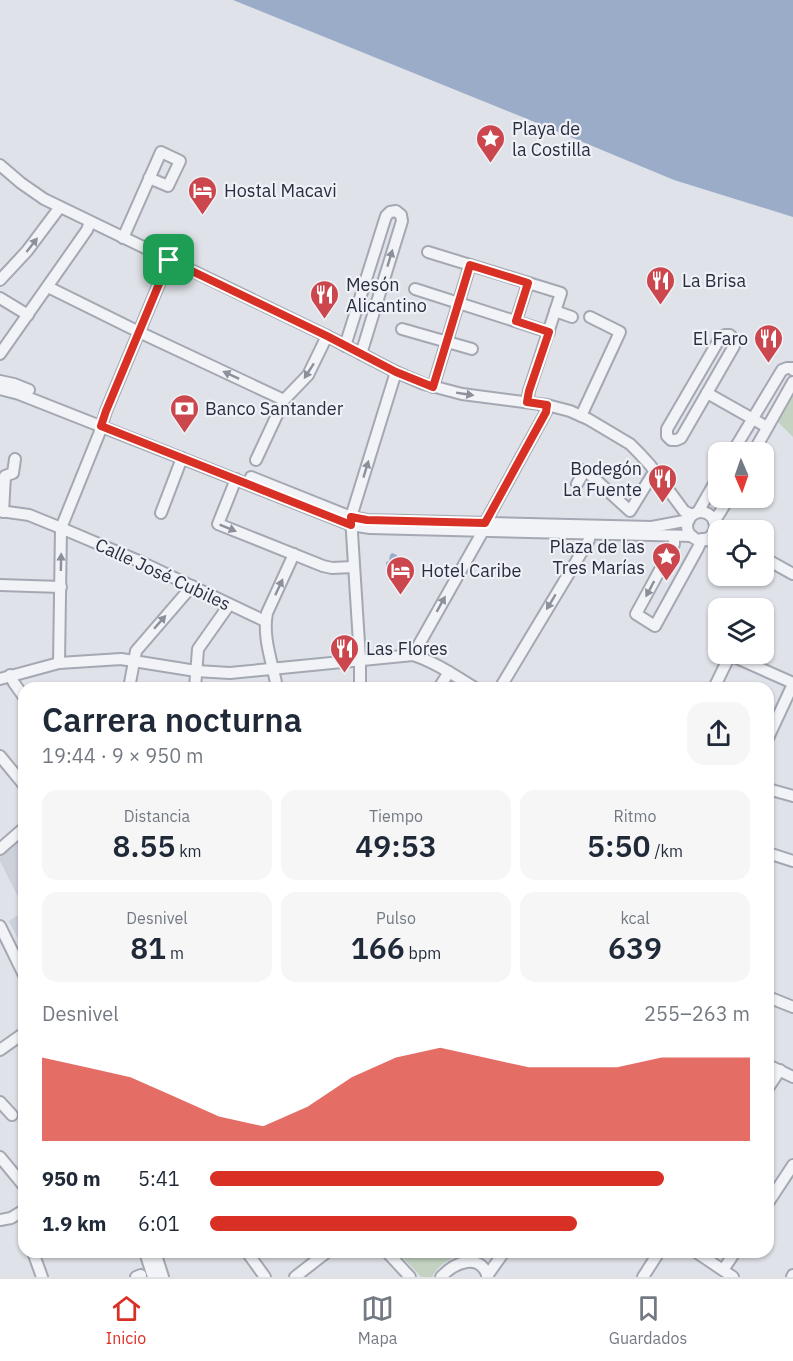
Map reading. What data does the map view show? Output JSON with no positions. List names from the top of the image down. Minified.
{"streets":{"street":["Calle José Cubiles"]},"places":{"place":["Playa de la Costilla","Plaza de las Tres Marías"],"hotel":["Hostal Macavi","Hotel Caribe"],"restaurant":["La Brisa","Mesón Alicantino","El Faro","Bodegón La Fuente","Las Flores"],"bank":["Banco Santander"]},"north":"bottom","page":{"heading":["Carrera nocturna","19:44 · 9 × 950 m"],"stats":[["Distancia","8.55 km"],["Tiempo","49:53"],["Ritmo","5:50 /km"],["Desnivel","81 m"],["Pulso","166 bpm"],["kcal","639"]],"chart":["Desnivel","255–263 m"],"list":[{"name":"950 m","note":"5:41"},{"name":"1.9 km","note":"6:01"}],"tabs":["Inicio","Mapa","Guardados"]}}
